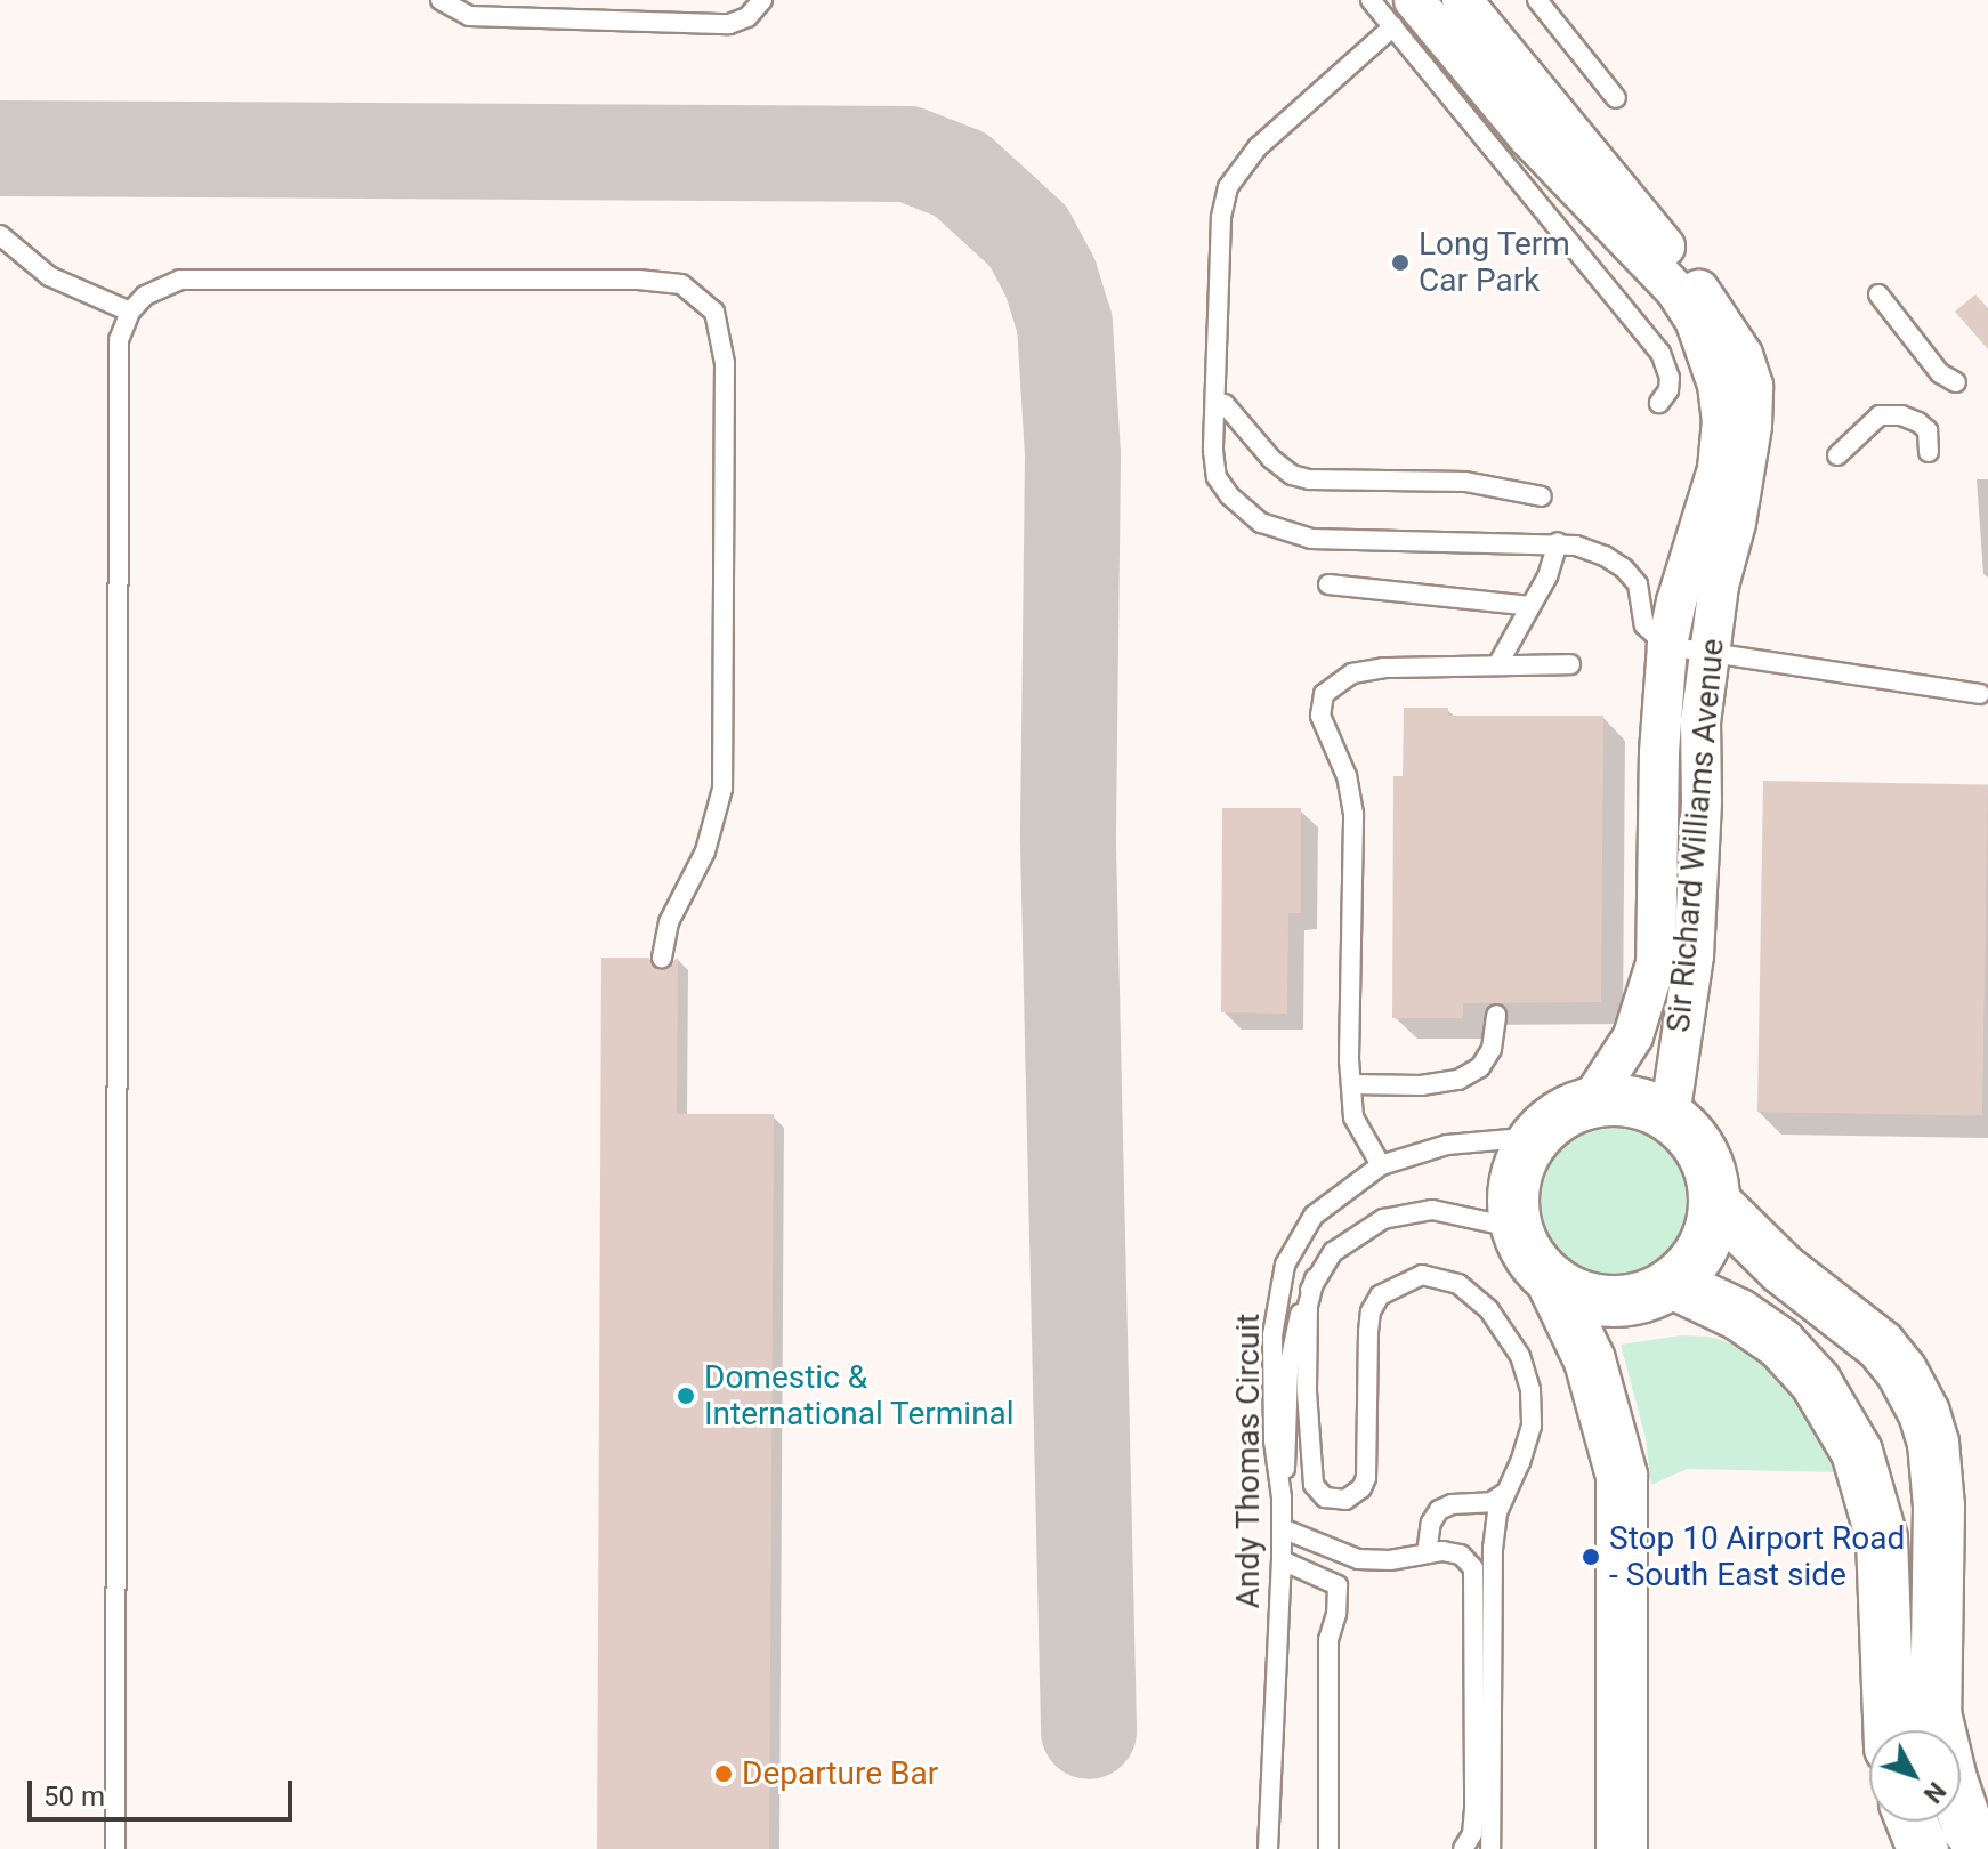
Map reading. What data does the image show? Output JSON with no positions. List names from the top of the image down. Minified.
{"streets":{"street":["Sir Richard Williams Avenue"],"lane":["Andy Thomas Circuit"]},"crossings":[["Sir Richard Williams Avenue","Andy Thomas Circuit"]],"places":["Long Term Car Park","Domestic & International Terminal","Stop 10 Airport Road - South East side","Departure Bar"],"scale_bar":"50 m","north":"bottom right"}
